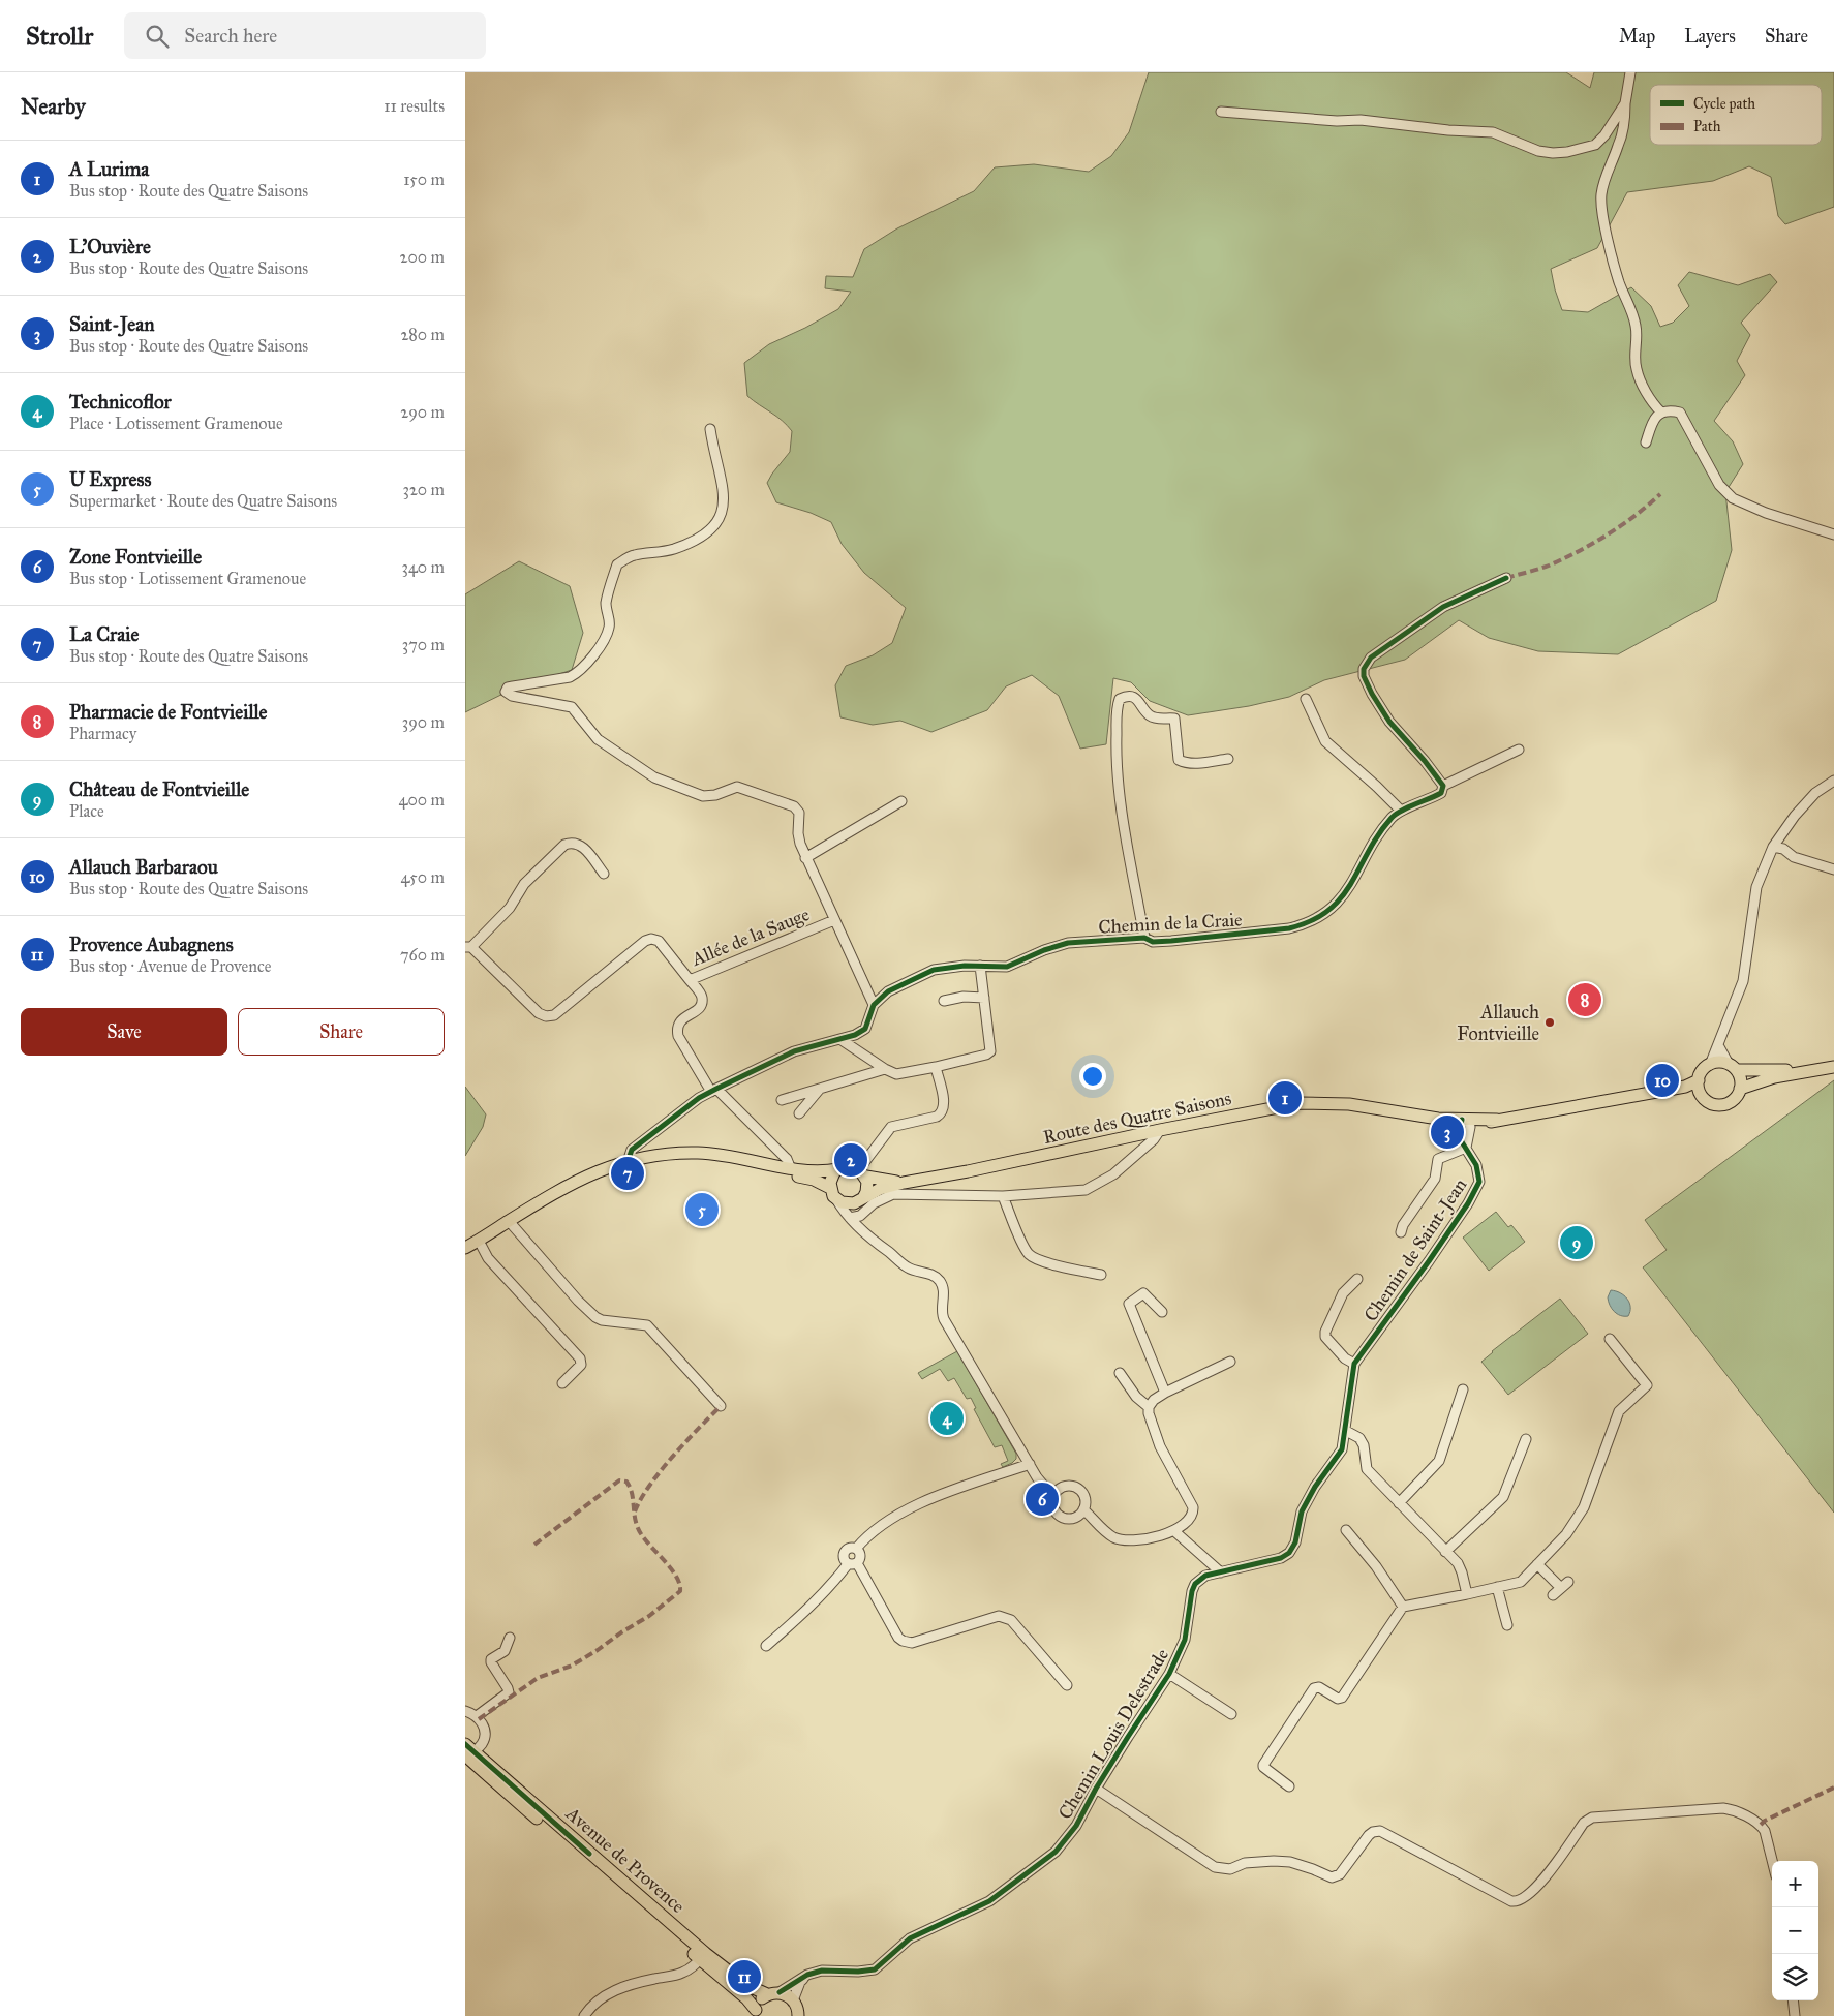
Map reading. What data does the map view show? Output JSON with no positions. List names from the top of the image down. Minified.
{"streets":{"main road":["Route des Quatre Saisons","Avenue de Provence"],"street":["Chemin de la Craie","Allée de la Sauge","Chemin de Saint-Jean","Chemin Louis Delestrade"]},"crossings":[["Route des Quatre Saisons","Chemin de Saint-Jean"],["Chemin de Saint-Jean","Chemin Louis Delestrade"],["Chemin Louis Delestrade","Avenue de Provence"]],"places":["Allauch Fontvieille"],"legend":["Cycle path","Path"],"page":{"header":"Strollr","search":"Search here","nav":["Map","Layers","Share"],"heading":["Nearby","11 results"],"list":[{"mark":"1","name":"A Lurima","note":"Bus stop · Route des Quatre Saisons","value":"150 m"},{"mark":"2","name":"L'Ouvière","note":"Bus stop · Route des Quatre Saisons","value":"200 m"},{"mark":"3","name":"Saint-Jean","note":"Bus stop · Route des Quatre Saisons","value":"280 m"},{"mark":"4","name":"Technicoflor","note":"Place · Lotissement Gramenoue","value":"290 m"},{"mark":"5","name":"U Express","note":"Supermarket · Route des Quatre Saisons","value":"320 m"},{"mark":"6","name":"Zone Fontvieille","note":"Bus stop · Lotissement Gramenoue","value":"340 m"},{"mark":"7","name":"La Craie","note":"Bus stop · Route des Quatre Saisons","value":"370 m"},{"mark":"8","name":"Pharmacie de Fontvieille","note":"Pharmacy","value":"390 m"},{"mark":"9","name":"Château de Fontvieille","note":"Place","value":"400 m"},{"mark":"10","name":"Allauch Barbaraou","note":"Bus stop · Route des Quatre Saisons","value":"450 m"},{"mark":"11","name":"Provence Aubagnens","note":"Bus stop · Avenue de Provence","value":"760 m"}],"pins":["8","10","1","3","2","7","5","9","4","6","11"],"buttons":["Save","Share"],"map_buttons":["+","−"]}}
